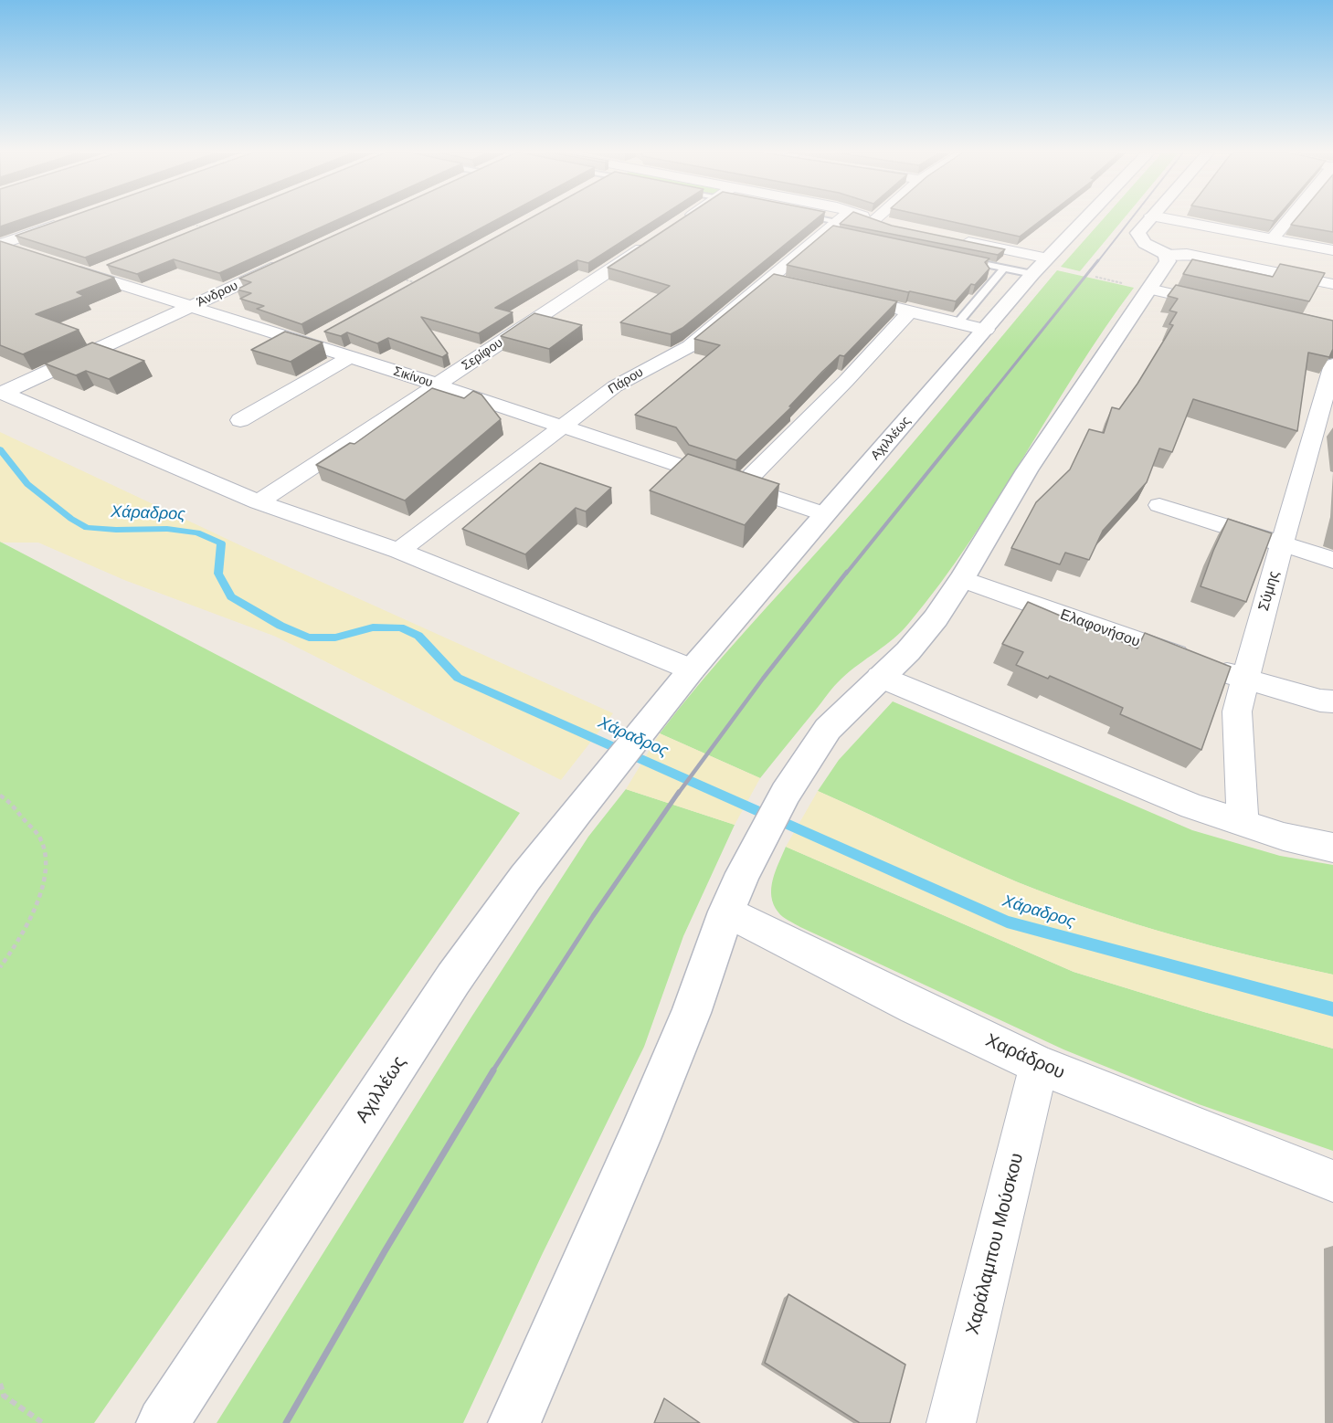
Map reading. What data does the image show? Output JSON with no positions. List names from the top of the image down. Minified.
{"streets":{"street":["Άνδρου","Σερίφου","Σικίνου","Πάρου","Αχιλλέως","Σύμης","Ελαφονήσου","Χαράδρου","Χαράλαμπου Μούσκου"]},"crossings":[["Άνδρου","Σικίνου"],["Σερίφου","Σικίνου"],["Σικίνου","Πάρου"],["Σικίνου","Αχιλλέως"],["Σύμης","Ελαφονήσου"],["Χαράδρου","Χαράλαμπου Μούσκου"]],"water":["Χάραδρος"]}
